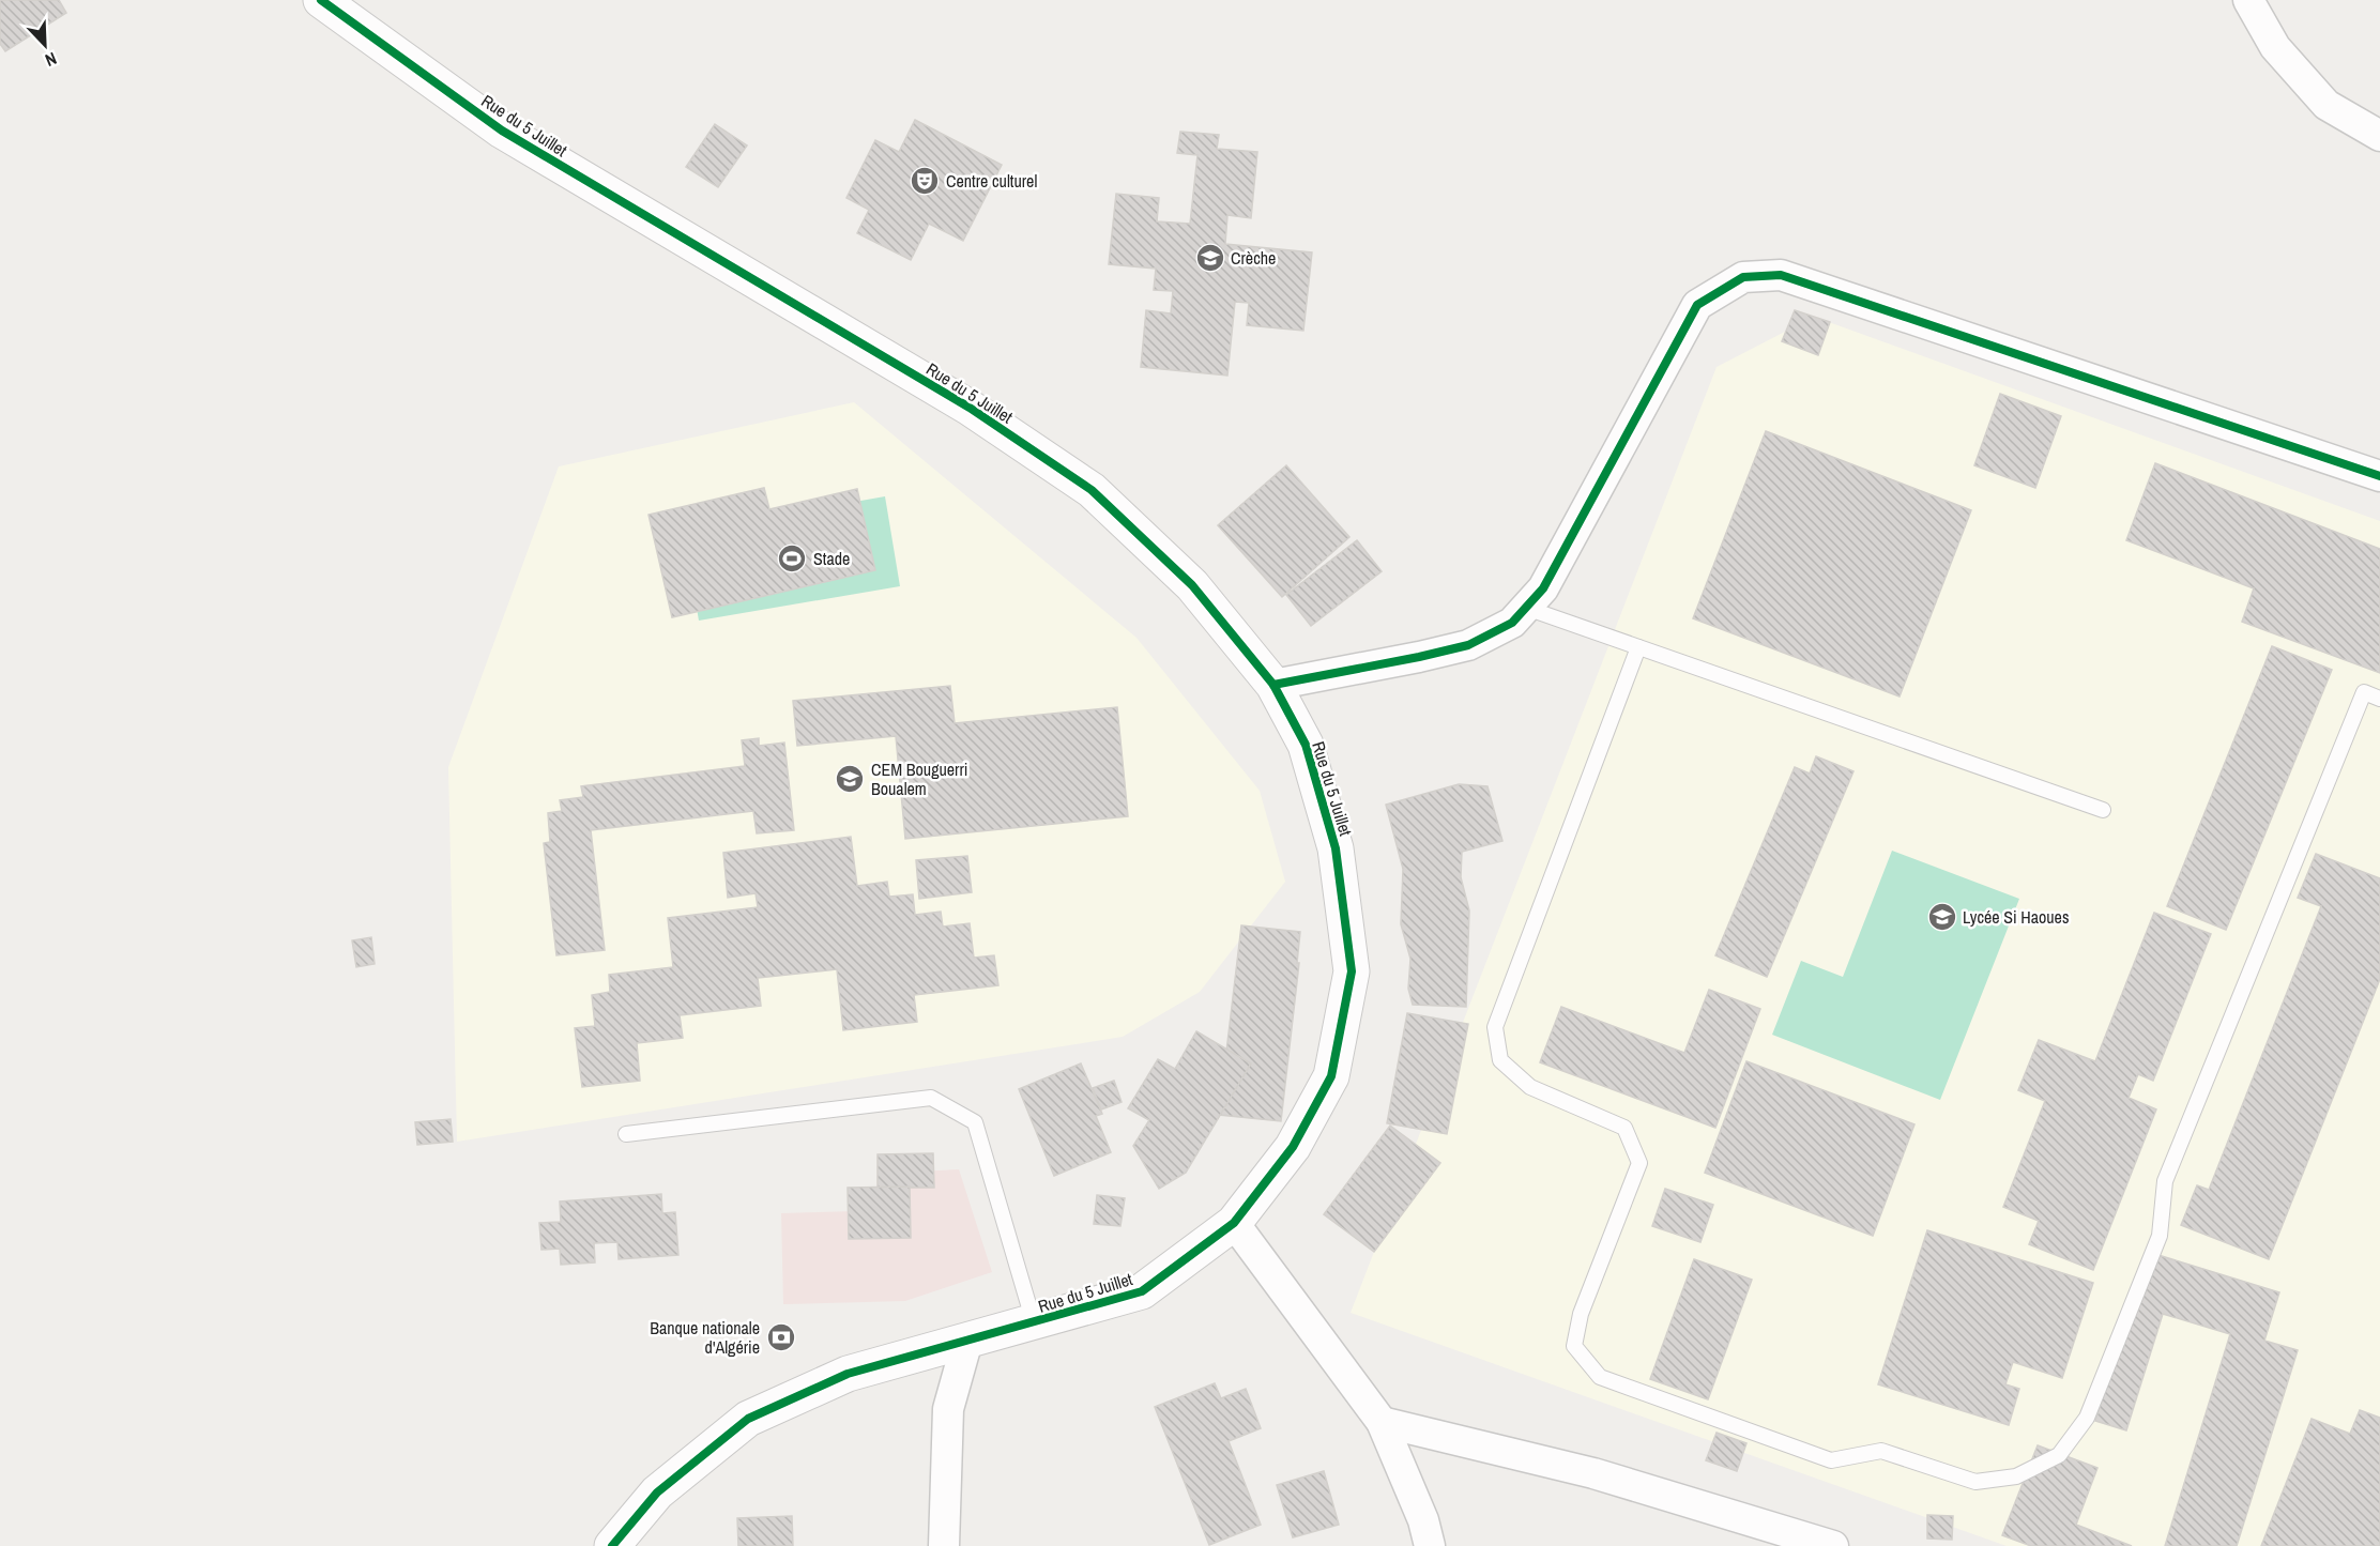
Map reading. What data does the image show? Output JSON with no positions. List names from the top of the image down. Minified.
{"streets":{"street":["Rue du 5 Juillet"]},"places":{"theatre":["Centre culturel"],"school or university":["Crèche","CEM Bouguerri Boualem","Lycée Si Haoues"],"sports":["Stade"],"bank":["Banque nationale d'Algérie"]},"north":"bottom right"}
